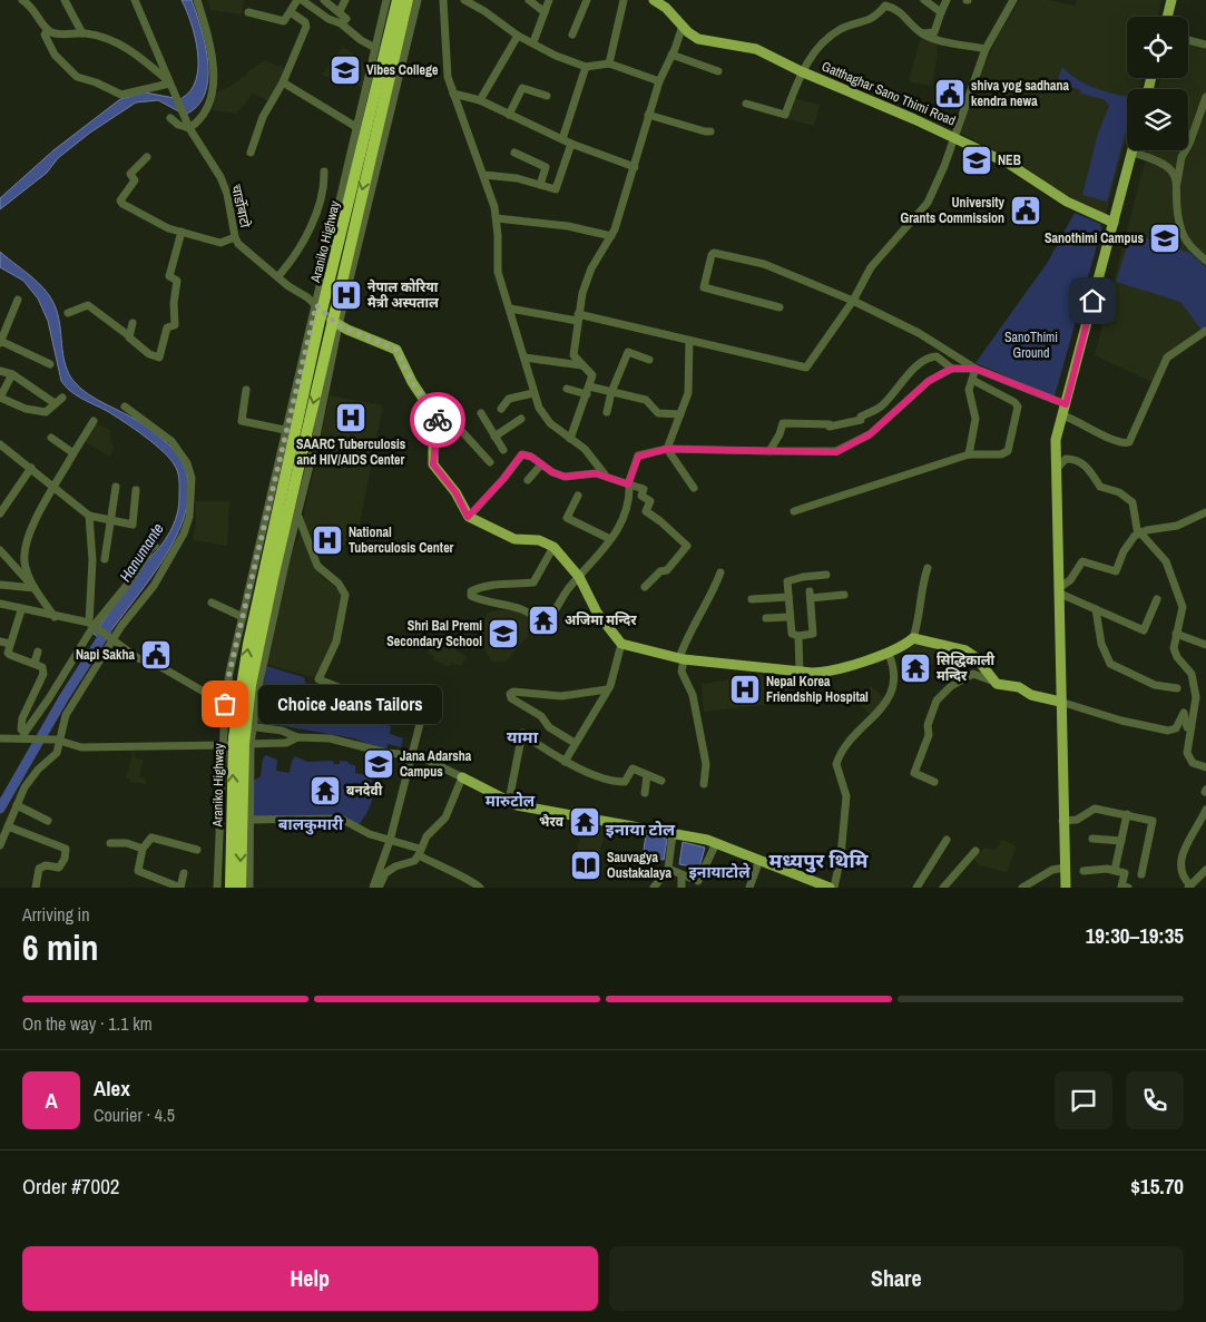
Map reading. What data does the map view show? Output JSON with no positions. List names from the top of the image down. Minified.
{"streets":{"highway":["Araniko Highway"],"main road":["Gatthaghar Sano Thimi Road"],"street":["चार्डोबाटो"]},"crossings":[["चार्डोबाटो","Araniko Highway"]],"districts":["यामा","मारुटोल","बालकुमारी","इनाया टोल","मध्यपुर थिमि","इनायाटोले"],"water":["Hanumante"],"parks":["SanoThimi Ground"],"places":{"school or university":["Vibes College","NEB","Sanothimi Campus","Shri Bal Premi Secondary School","Jana Adarsha Campus"],"public building":["shiva yog sadhana kendra newa","University Grants Commission","Napi Sakha"],"hospital":["नेपाल कोरिया मैत्री अस्पताल","SAARC Tuberculosis and HIV/AIDS Center","National Tuberculosis Center","Nepal Korea Friendship Hospital"],"temple":["अजिमा मन्दिर","सिद्धिकाली मन्दिर","बनदेवी","भैरव"],"other":["Choice Jeans Tailors"],"library":["Sauvagya Oustakalaya"]},"page":{"bubble":"Choice Jeans Tailors","heading":["6 min","Arriving in","19:30–19:35"],"panel":["Alex","Courier · 4.5","Order #7002","$15.70"],"bar":"On the way · 1.1 km","round":"A","buttons":["Help","Share"]}}
